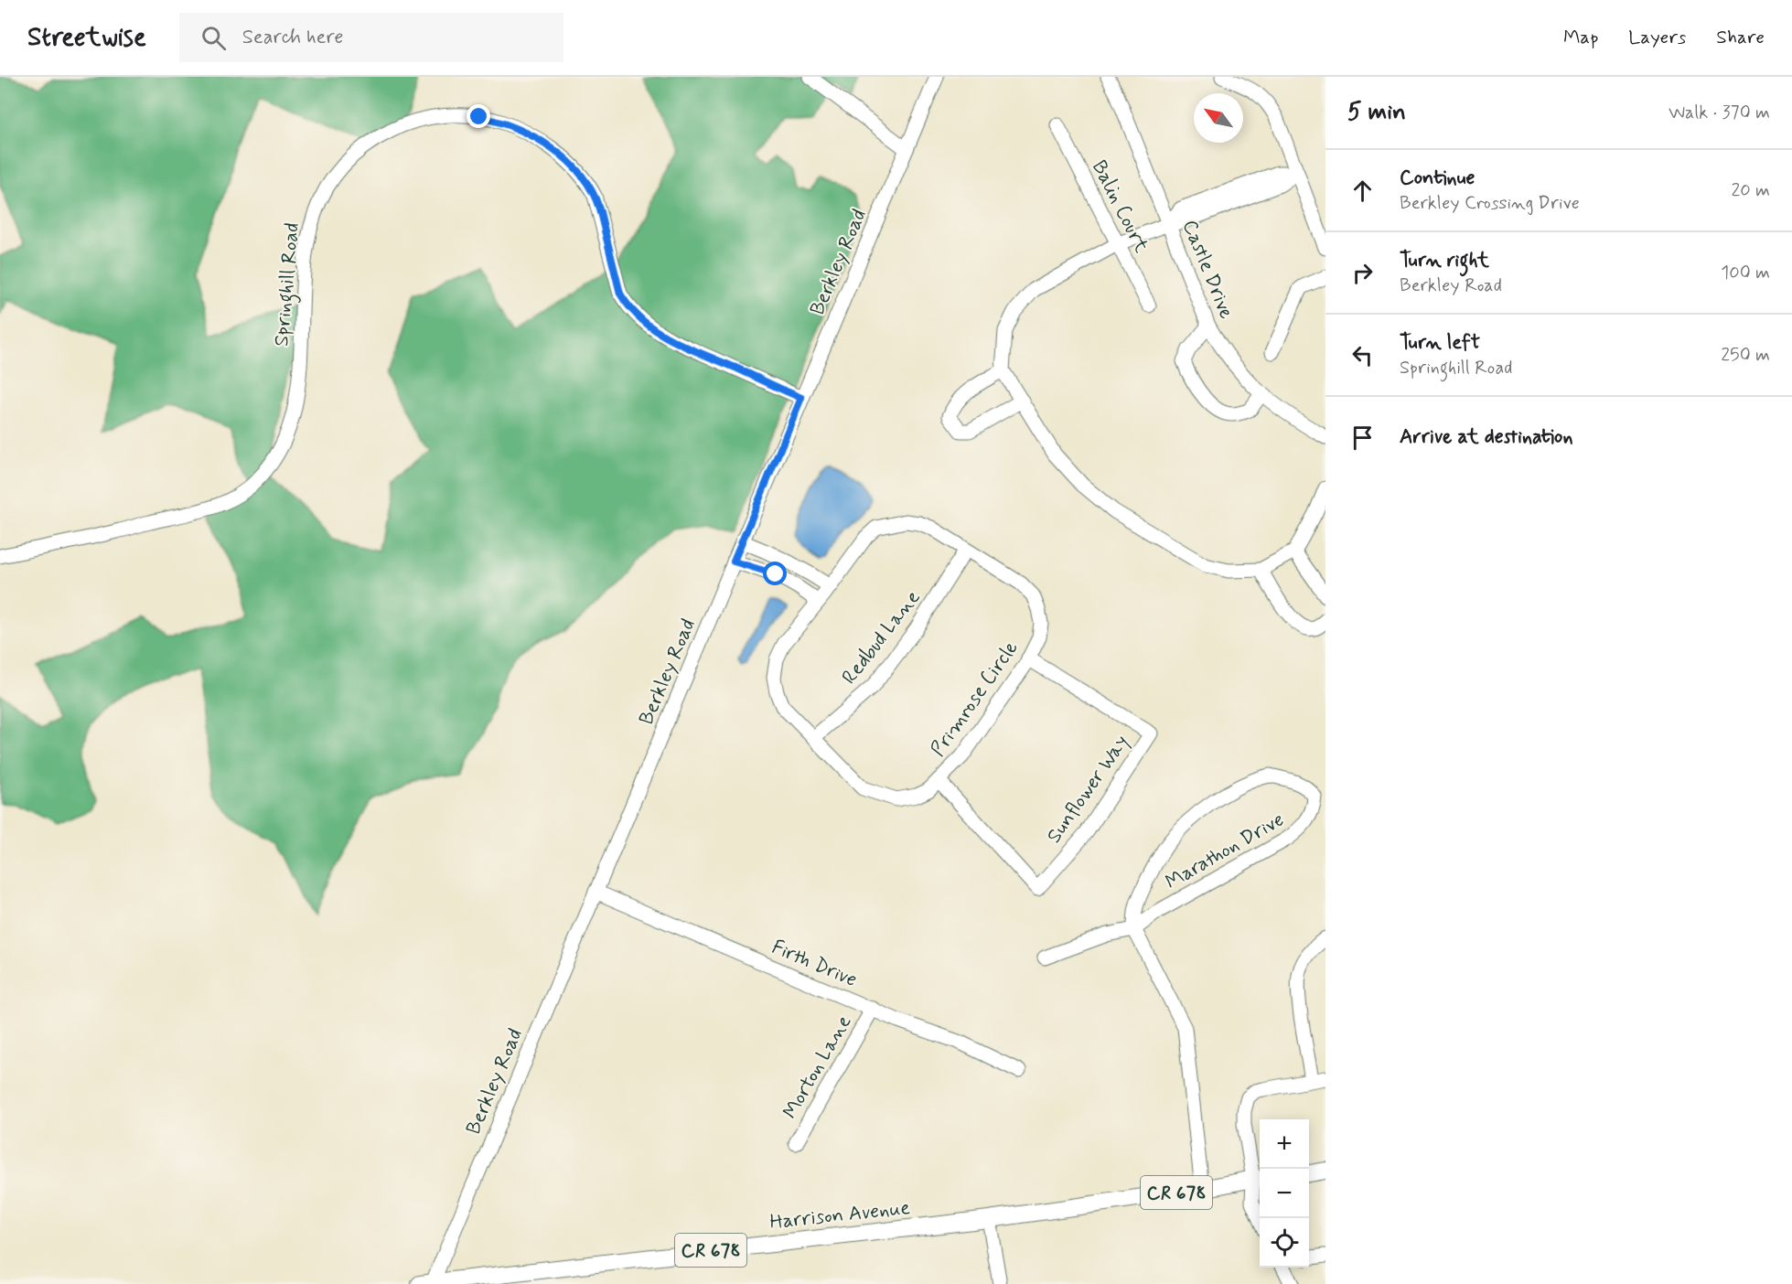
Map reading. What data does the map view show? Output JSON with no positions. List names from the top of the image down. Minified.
{"streets":{"main road":["CR 678","Harrison Avenue"],"street":["Balin Court","Berkley Road","Castle Drive","Springhill Road","Redbud Lane","Primrose Circle","Sunflower Way","Marathon Drive","Firth Drive","Morton Lane"]},"crossings":[["Berkley Road","Springhill Road"],["Berkley Road","Firth Drive"],["Berkley Road","Harrison Avenue"],["Redbud Lane","Primrose Circle"],["Primrose Circle","Sunflower Way"],["Firth Drive","Morton Lane"]],"north":"top left","page":{"header":"Streetwise","search":"Search here","nav":["Map","Layers","Share"],"heading":["5 min","Walk · 370 m"],"list":[["Continue","Berkley Crossing Drive","20 m"],["Turn right","Berkley Road","100 m"],["Turn left","Springhill Road","250 m"],"Arrive at destination"],"map_buttons":["+","−"]}}
